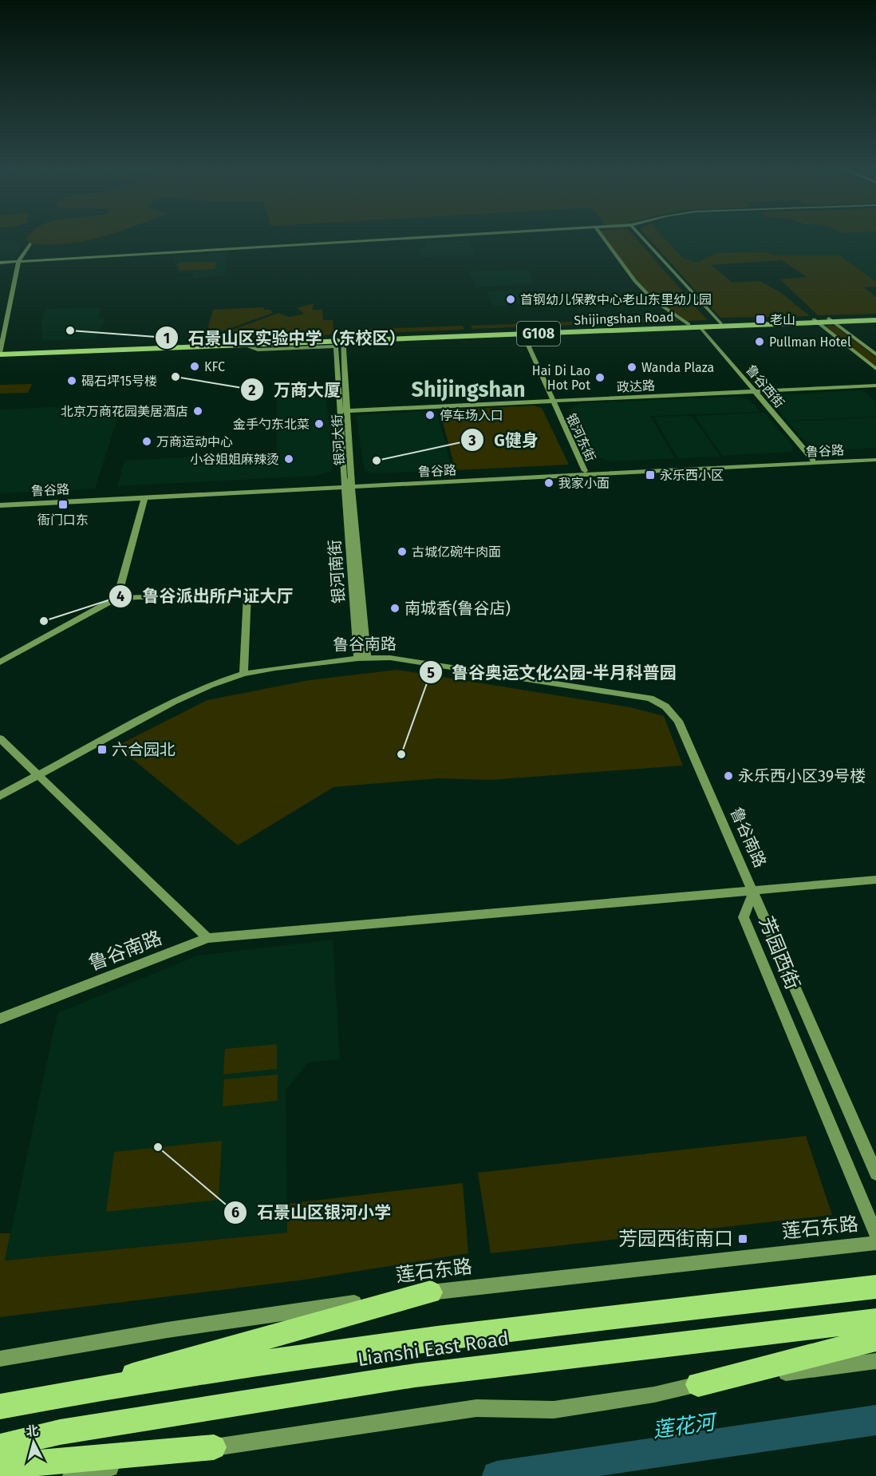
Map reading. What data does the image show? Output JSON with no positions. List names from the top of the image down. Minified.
{"streets":{"highway":["Shijingshan Road","G108","Lianshi East Road"],"street":["政达路","鲁谷西街","银河东街","银河大街","鲁谷路","银河南街","鲁谷南路","芳园西街","莲石东路"]},"crossings":[["Shijingshan Road","鲁谷西街"],["Shijingshan Road","银河东街"],["Shijingshan Road","银河大街"],["政达路","鲁谷西街"],["政达路","银河东街"],["政达路","银河大街"],["鲁谷西街","鲁谷路"],["银河东街","鲁谷路"],["银河大街","鲁谷路"],["银河大街","银河南街"],["鲁谷路","银河南街"],["银河南街","鲁谷南路"],["鲁谷南路","芳园西街"]],"districts":["Shijingshan"],"water":["莲花河"],"places":{"other":["首钢幼儿保教中心老山东里幼儿园","石景山区实验中学（东校区）","Pullman Hotel","KFC","Wanda Plaza","万商大厦","Hai Di Lao Hot Pot","碣石坪15号楼","北京万商花园美居酒店","停车场入口","金手勺东北菜","万商运动中心","小谷姐姐麻辣烫","G健身","我家小面","古城亿碗牛肉面","南城香(鲁谷店)","鲁谷派出所户证大厅","鲁谷奥运文化公园-半月科普园","永乐西小区39号楼","石景山区银河小学"],"transit":["老山","永乐西小区","衙门口东","六合园北","芳园西街南口"]},"north":"top"}
